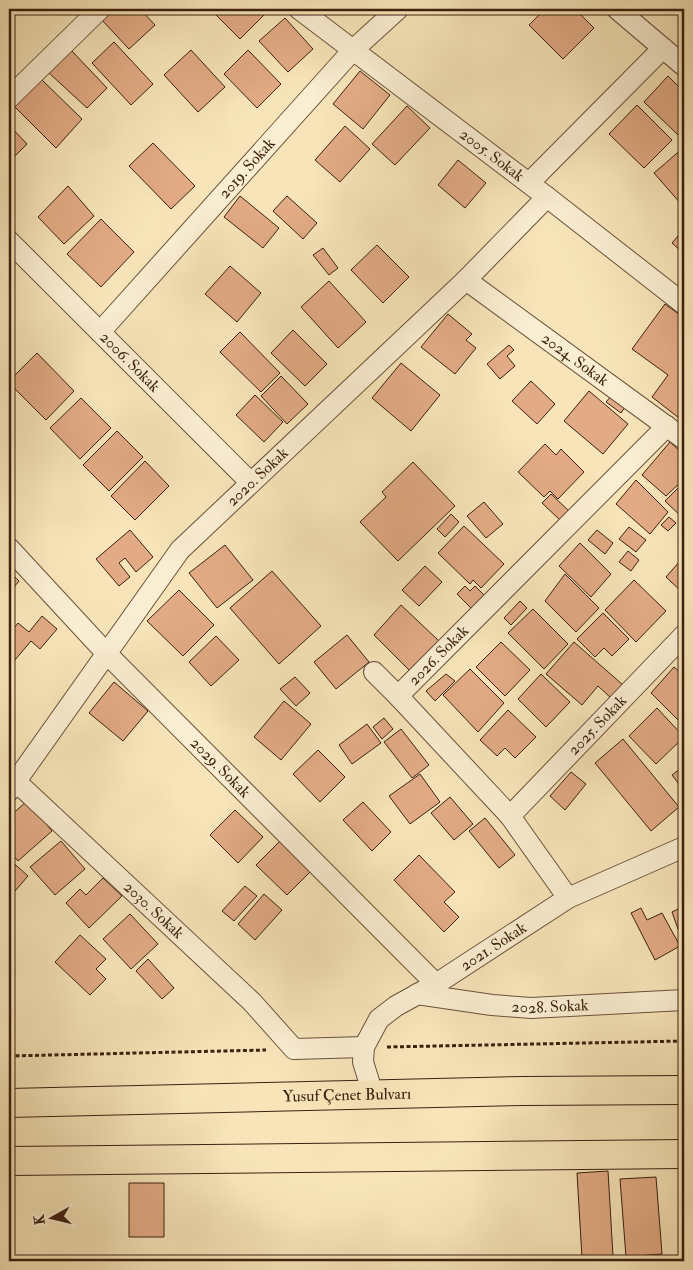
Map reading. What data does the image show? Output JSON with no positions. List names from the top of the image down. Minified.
{"streets":{"highway":["Yusuf Çenet Bulvarı"],"street":["2005. Sokak","2019. Sokak","2024. Sokak","2006. Sokak","2020. Sokak","2026. Sokak","2025. Sokak","2029. Sokak","2030. Sokak","2021. Sokak","2028. Sokak"]},"crossings":[["2005. Sokak","2019. Sokak"],["2005. Sokak","2020. Sokak"],["2019. Sokak","2006. Sokak"],["2024. Sokak","2020. Sokak"],["2024. Sokak","2026. Sokak"],["2006. Sokak","2020. Sokak"],["2020. Sokak","2029. Sokak"],["2020. Sokak","2030. Sokak"],["2026. Sokak","2025. Sokak"],["2026. Sokak","2021. Sokak"],["2029. Sokak","2021. Sokak"],["2021. Sokak","2028. Sokak"]],"north":"left"}
